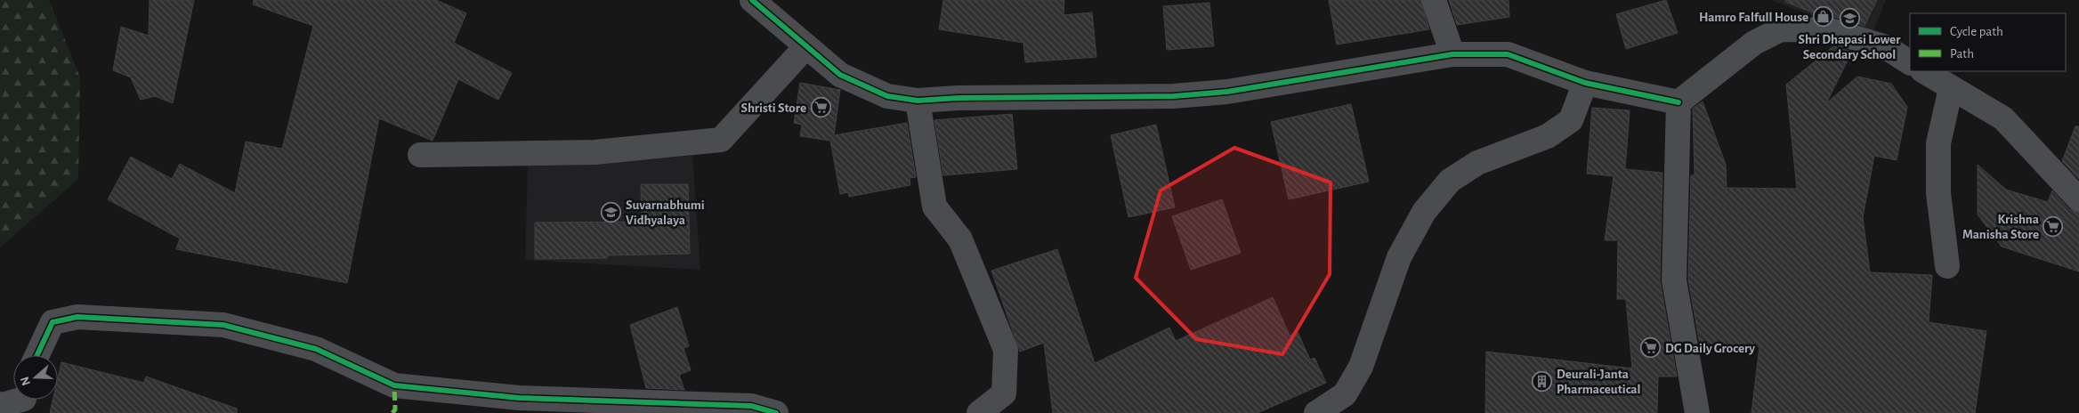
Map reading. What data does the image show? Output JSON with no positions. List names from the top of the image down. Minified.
{"places":{"shop":["Hamro Falfull House"],"school or university":["Shri Dhapasi Lower Secondary School","Suvarnabhumi Vidhyalaya"],"supermarket":["Shristi Store","Krishna Manisha Store","DG Daily Grocery"],"building":["Deurali-Janta Pharmaceutical"]},"legend":["Cycle path","Path"],"north":"left"}
